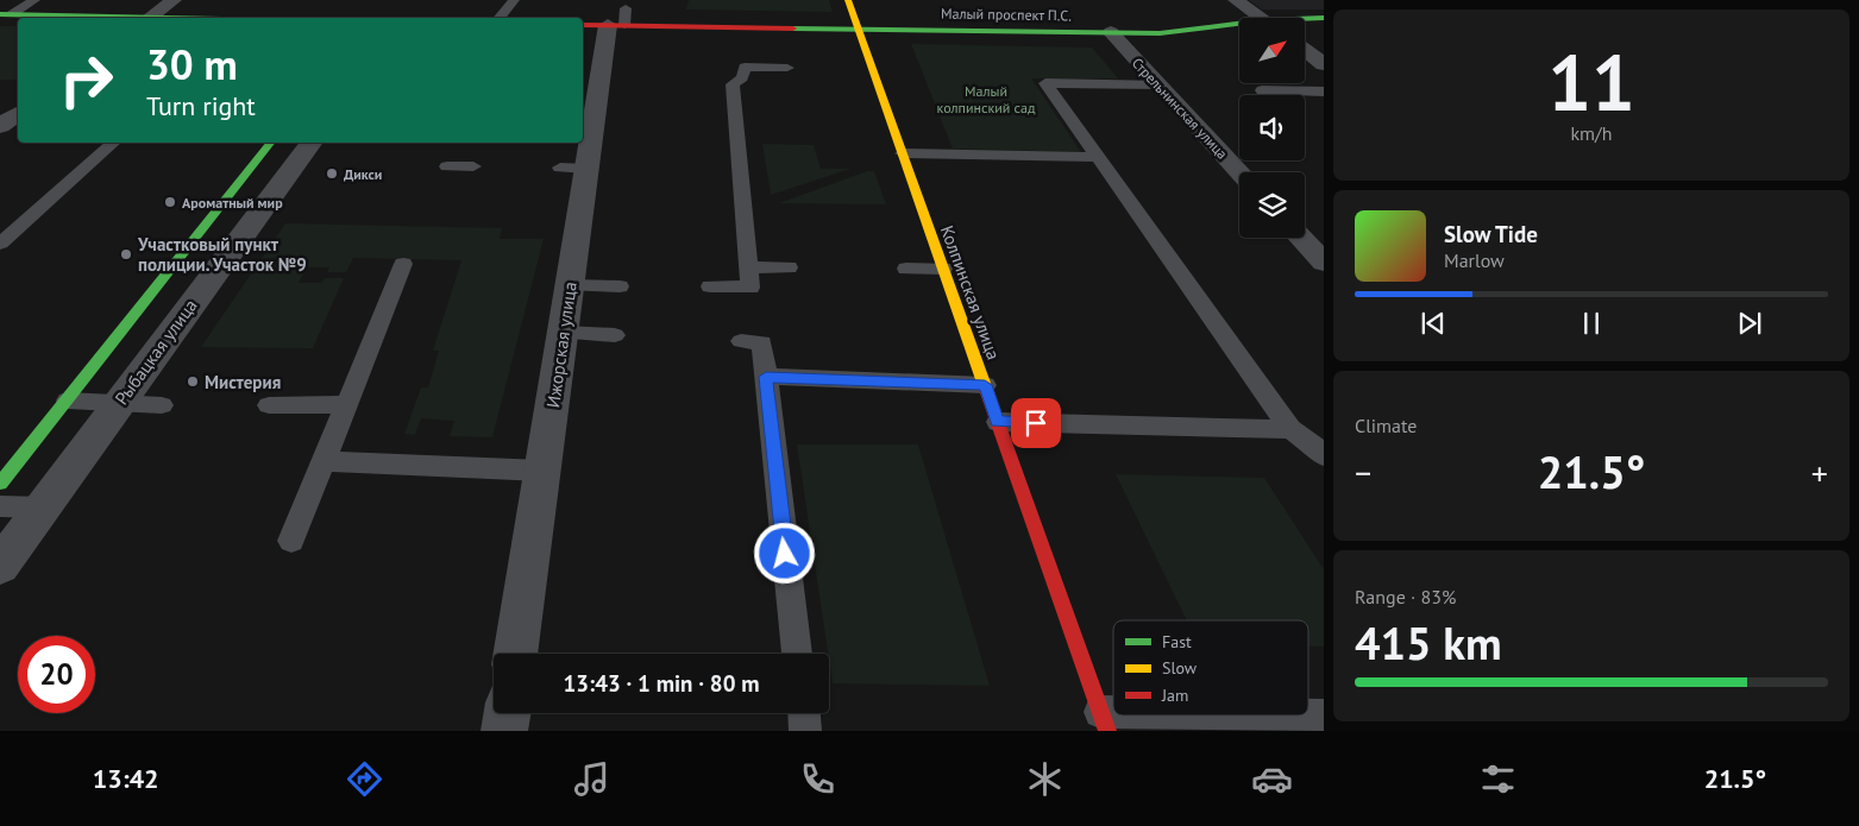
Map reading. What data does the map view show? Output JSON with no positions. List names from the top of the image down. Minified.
{"streets":{"street":["Малый проспект П.С.","Стрельнинская улица","Колпинская улица","Ижорская улица","Рыбацкая улица"]},"crossings":[["Малый проспект П.С.","Стрельнинская улица"],["Малый проспект П.С.","Колпинская улица"],["Малый проспект П.С.","Ижорская улица"]],"parks":["Малый колпинский сад"],"places":["Дикси","Ароматный мир","Участковый пункт полиции. Участок №9","Мистерия"],"legend":["Fast","Slow","Jam"],"north":"top right","page":{"tile":[["11","km/h"],"Climate",["Range · 83%","415 km"]],"turn":["30 m","Turn right"],"song":["Slow Tide","Marlow"],"heat":["−","21.5°","+"],"limit":"20","trip":"13:43 · 1 min · 80 m","tabs":["13:42","21.5°"]}}
